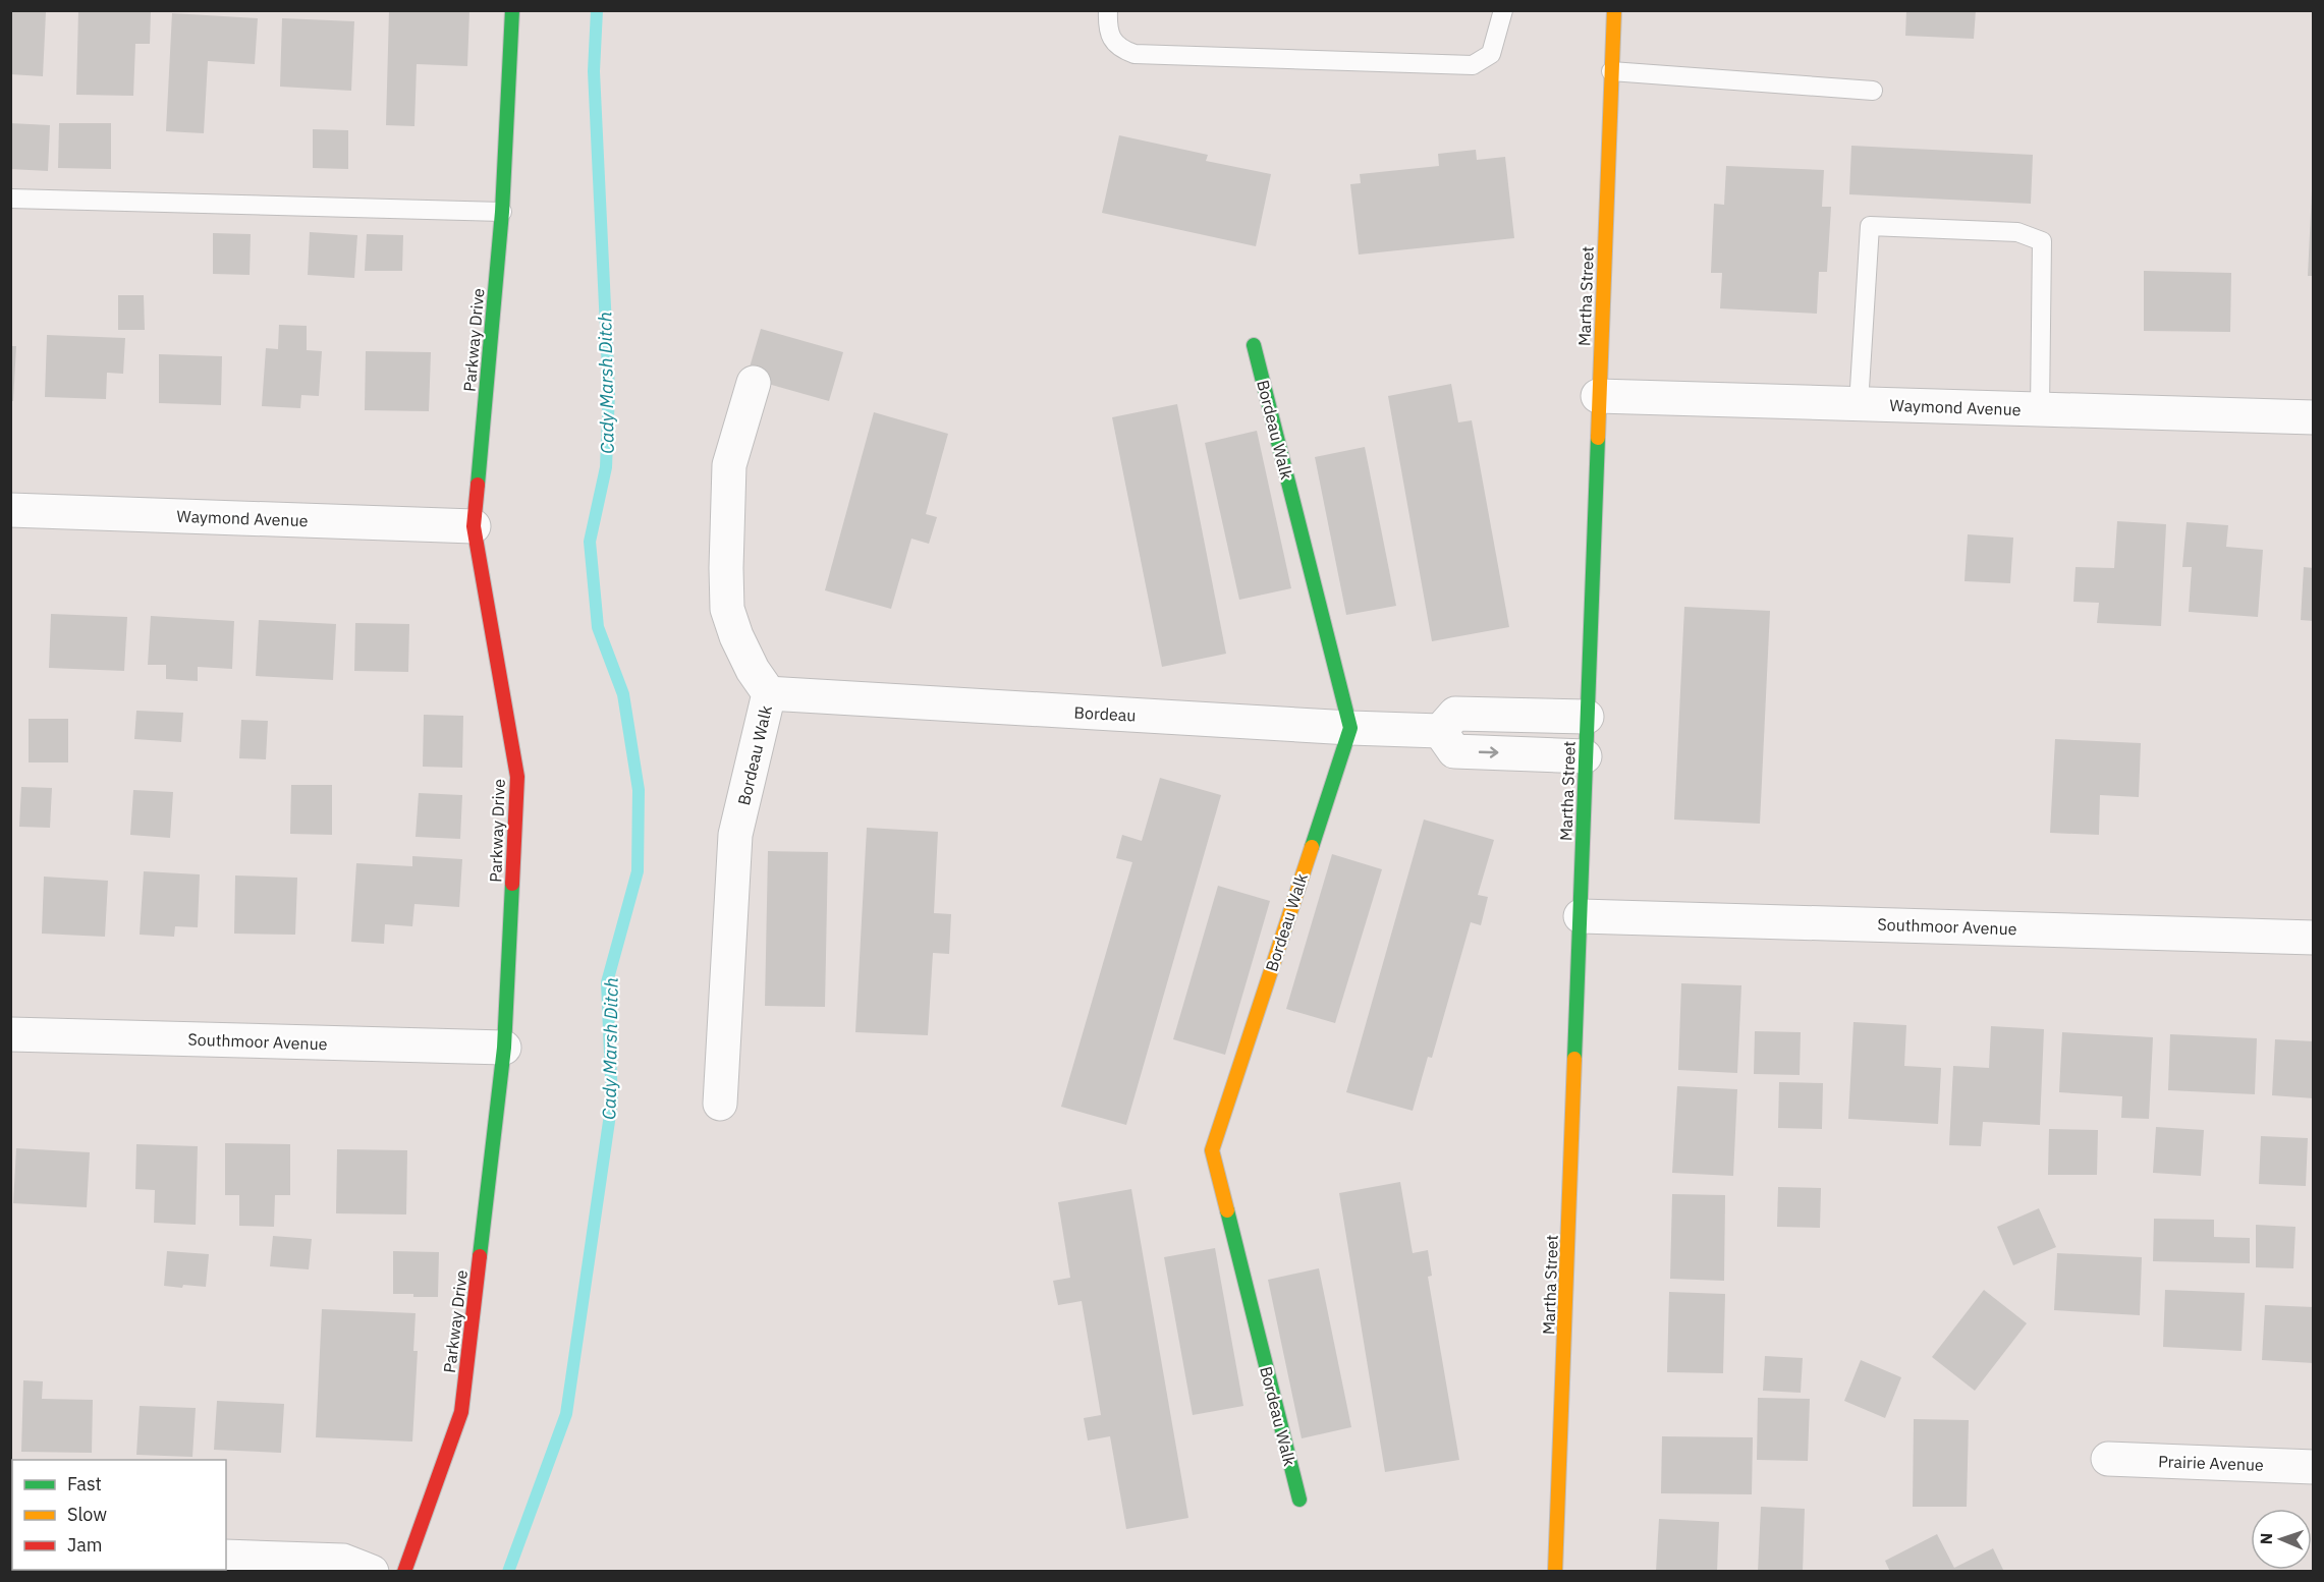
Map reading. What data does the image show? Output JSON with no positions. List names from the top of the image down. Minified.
{"streets":{"street":["Martha Street","Parkway Drive","Waymond Avenue","Bordeau Walk","Bordeau","Southmoor Avenue","Prairie Avenue"]},"crossings":[["Martha Street","Waymond Avenue"],["Martha Street","Southmoor Avenue"],["Parkway Drive","Waymond Avenue"],["Parkway Drive","Southmoor Avenue"],["Bordeau Walk","Bordeau"]],"water":["Cady Marsh Ditch"],"legend":["Fast","Slow","Jam"],"north":"left"}
